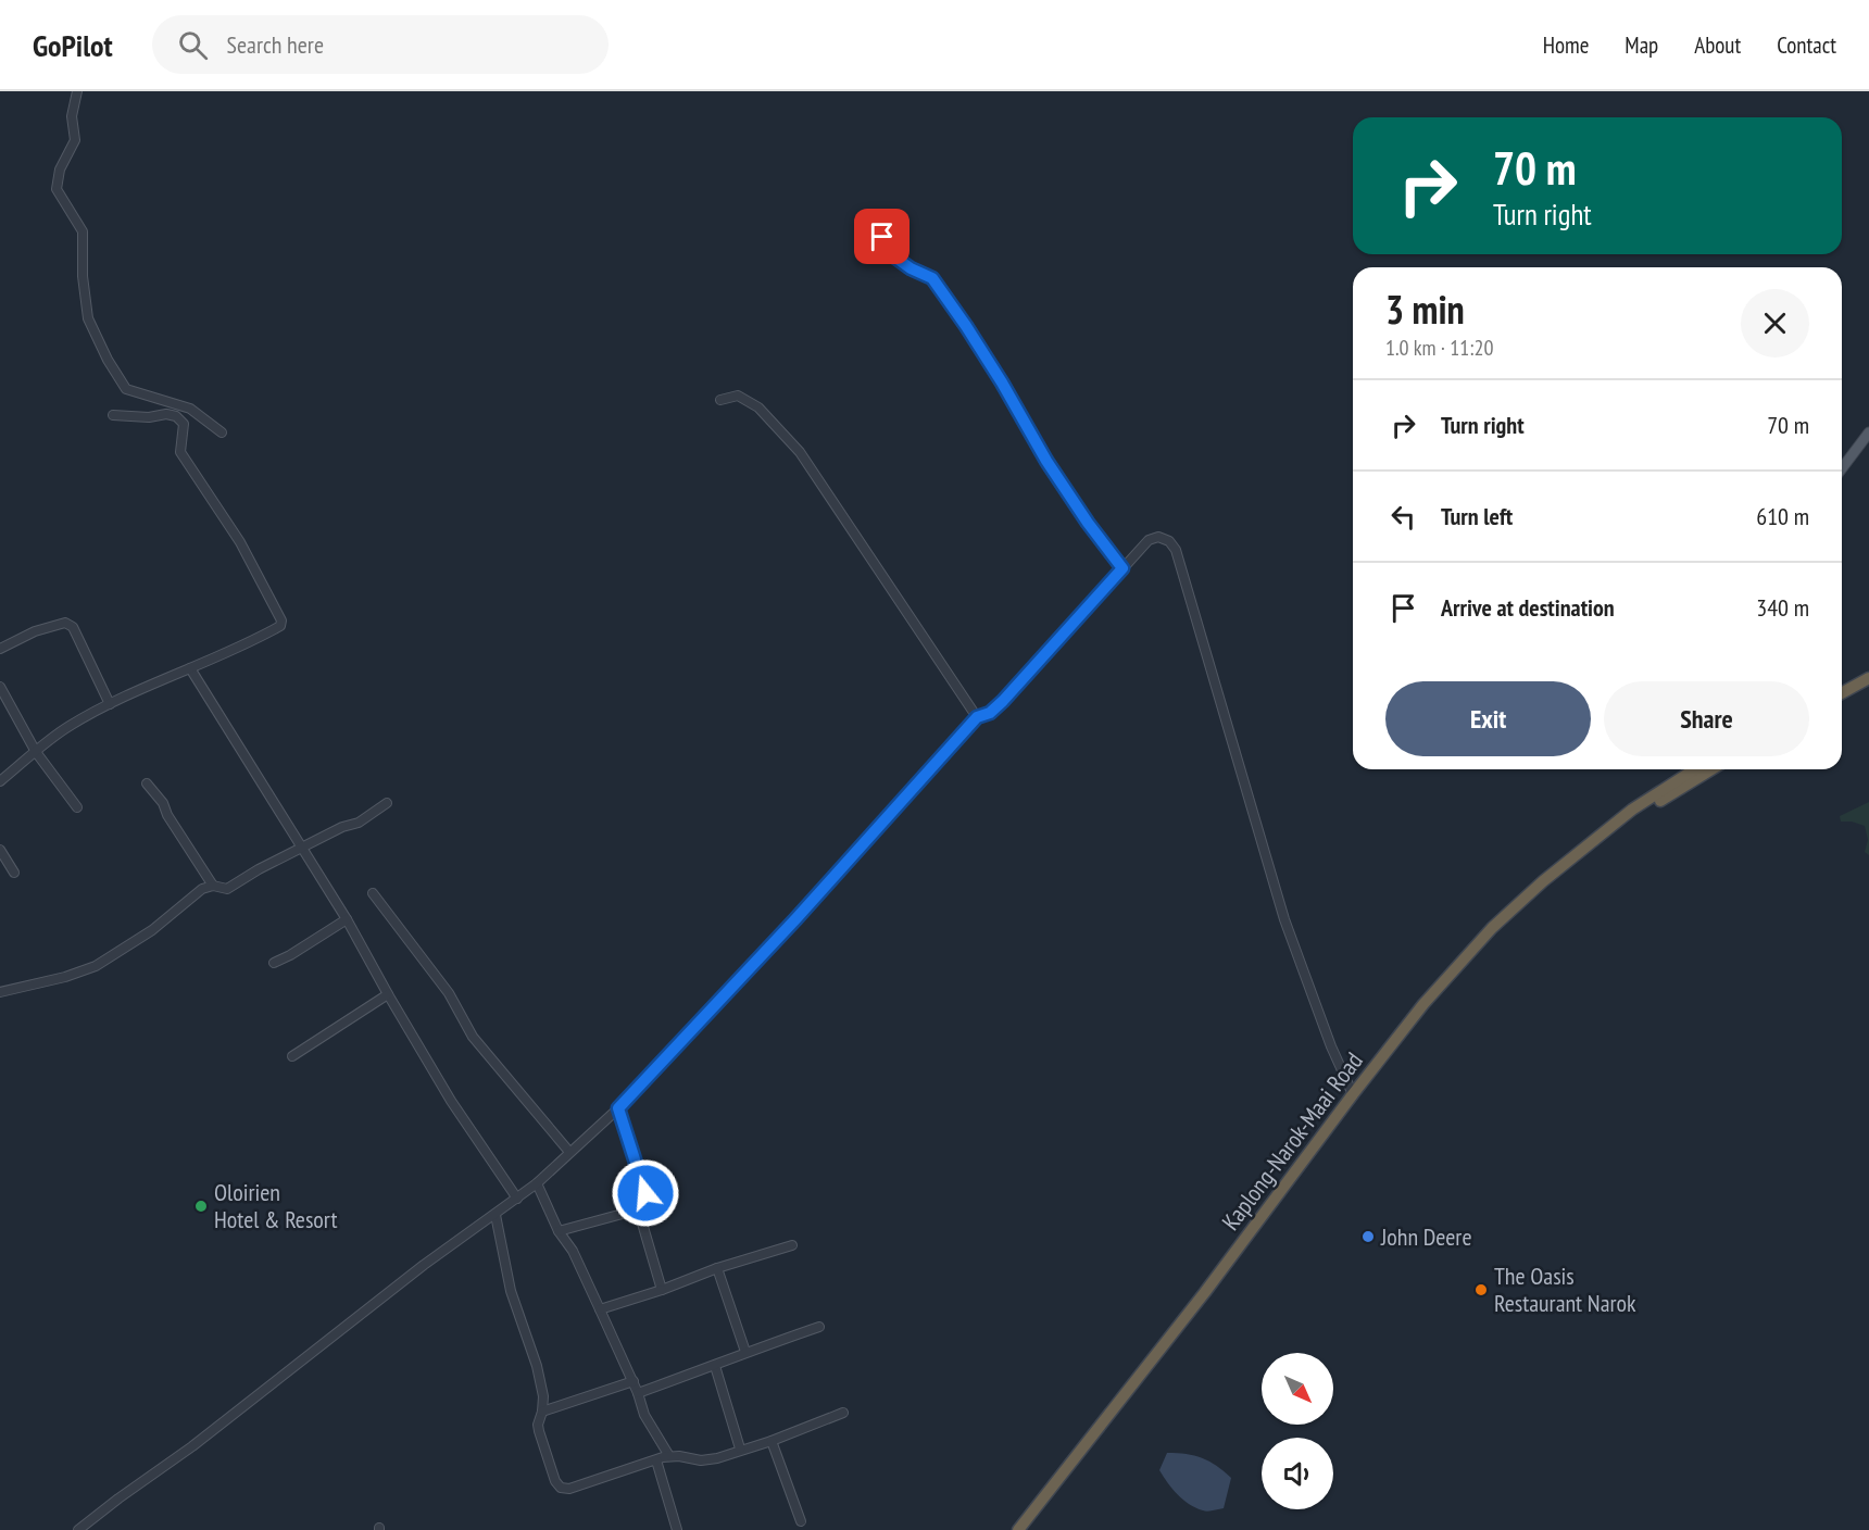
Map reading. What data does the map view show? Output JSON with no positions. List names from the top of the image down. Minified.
{"streets":{"highway":["Kaplong-Narok-Maai Road"]},"places":["Oloirien Hotel & Resort","John Deere","The Oasis Restaurant Narok"],"north":"bottom right","page":{"header":"GoPilot","search":"Search here","nav":["Home","Map","About","Contact"],"turn":["70 m","Turn right"],"heading":["3 min","1.0 km · 11:20"],"list":[{"name":"Turn right","value":"70 m"},{"name":"Turn left","value":"610 m"},{"name":"Arrive at destination","value":"340 m"}],"buttons":["Exit","Share"]}}
